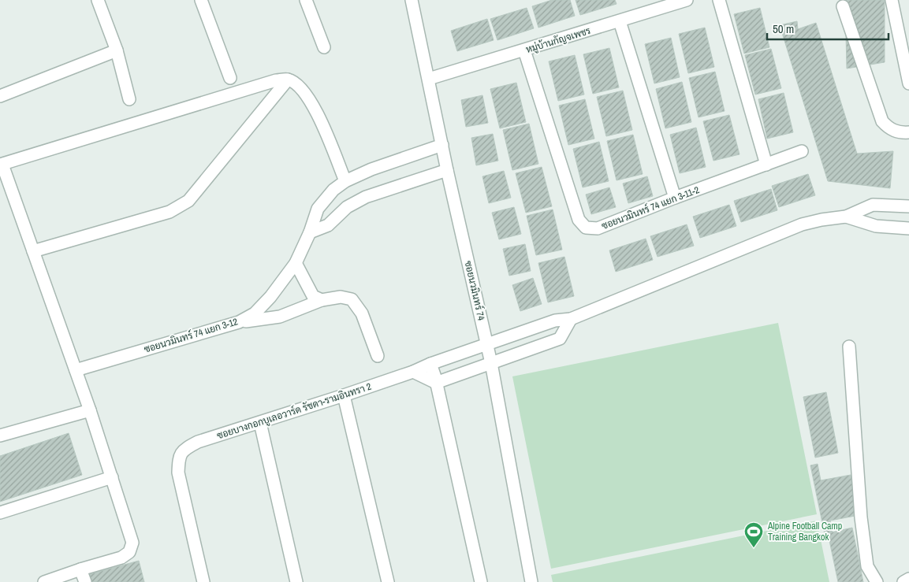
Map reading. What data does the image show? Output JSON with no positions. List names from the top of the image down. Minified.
{"streets":{"street":["หมู่บ้านกัญจเพชร","ซอยนวมินทร์ 74 แยก 3-11-2","ซอยนวมินทร์ 74","ซอยนวมินทร์ 74 แยก 3-12","ซอยบางกอกบูเลอวาร์ด รัชดา-รามอินทรา 2"]},"crossings":[["หมู่บ้านกัญจเพชร","ซอยนวมินทร์ 74 แยก 3-11-2"],["หมู่บ้านกัญจเพชร","ซอยนวมินทร์ 74"],["ซอยนวมินทร์ 74","ซอยนวมินทร์ 74 แยก 3-12"],["ซอยนวมินทร์ 74","ซอยบางกอกบูเลอวาร์ด รัชดา-รามอินทรา 2"]],"places":{"sports":["Alpine Football Camp Training Bangkok"]},"scale_bar":"50 m"}
